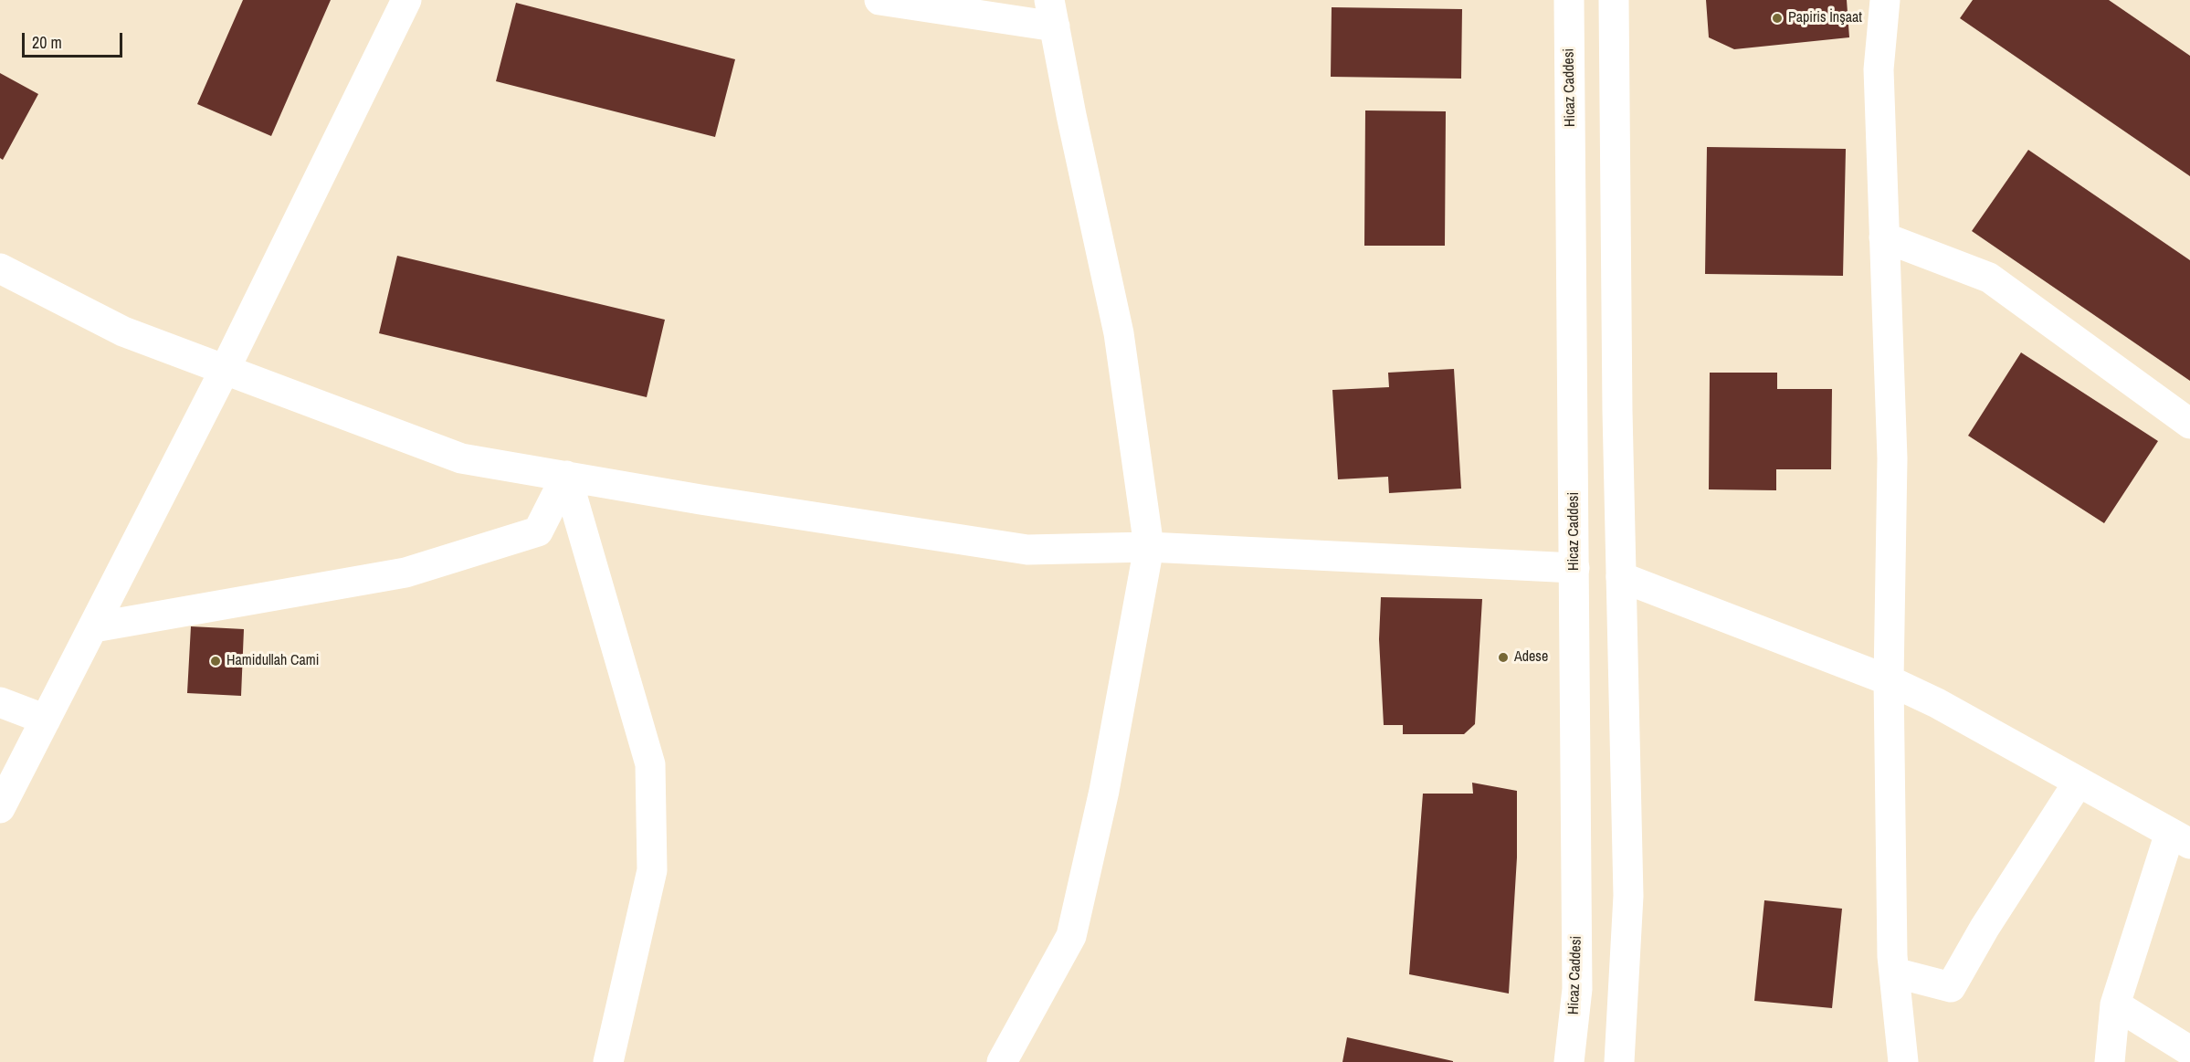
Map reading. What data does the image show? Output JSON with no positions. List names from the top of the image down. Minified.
{"streets":{"street":["Hicaz Caddesi"]},"places":["Papiris İnşaat","Adese","Hamidullah Cami"],"scale_bar":"20 m"}
